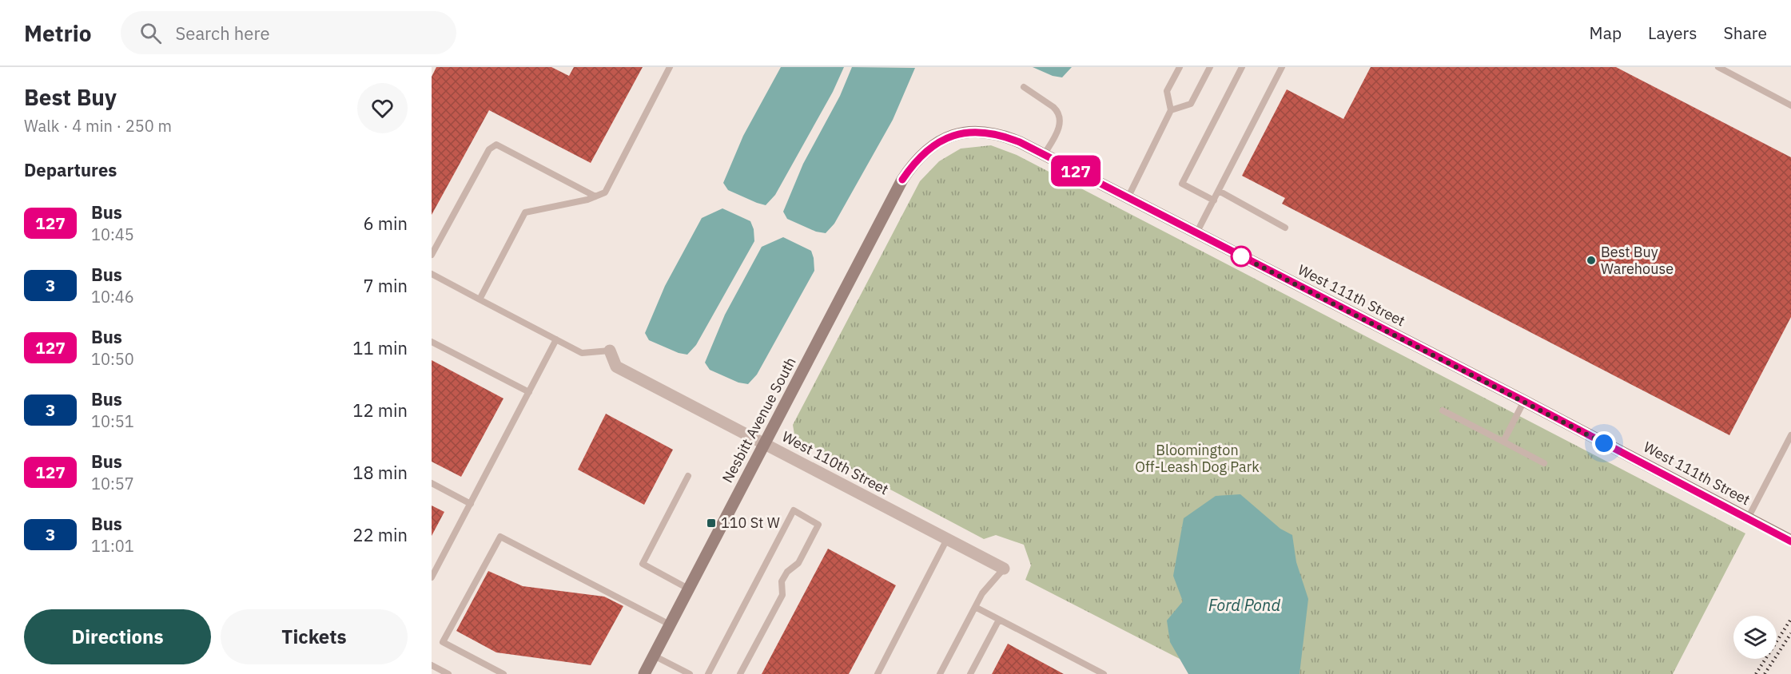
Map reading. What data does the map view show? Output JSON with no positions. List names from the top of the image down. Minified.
{"streets":{"street":["West 111th Street","Nesbitt Avenue South","West 110th Street"]},"crossings":[["West 111th Street","Nesbitt Avenue South"],["Nesbitt Avenue South","West 110th Street"]],"water":["Ford Pond"],"parks":["Bloomington Off-Leash Dog Park"],"places":{"other":["Best Buy Warehouse"],"transit":["110 St W"]},"lines":["bus line 127"],"page":{"header":"Metrio","search":"Search here","nav":["Map","Layers","Share"],"heading":[["Best Buy","Walk · 4 min · 250 m"],"Departures"],"on_map":"127","list":[{"mark":"127","name":"Bus","note":"10:45","value":"6 min"},{"mark":"3","name":"Bus","note":"10:46","value":"7 min"},{"mark":"127","name":"Bus","note":"10:50","value":"11 min"},{"mark":"3","name":"Bus","note":"10:51","value":"12 min"},{"mark":"127","name":"Bus","note":"10:57","value":"18 min"},{"mark":"3","name":"Bus","note":"11:01","value":"22 min"}],"buttons":["Directions","Tickets"]}}
